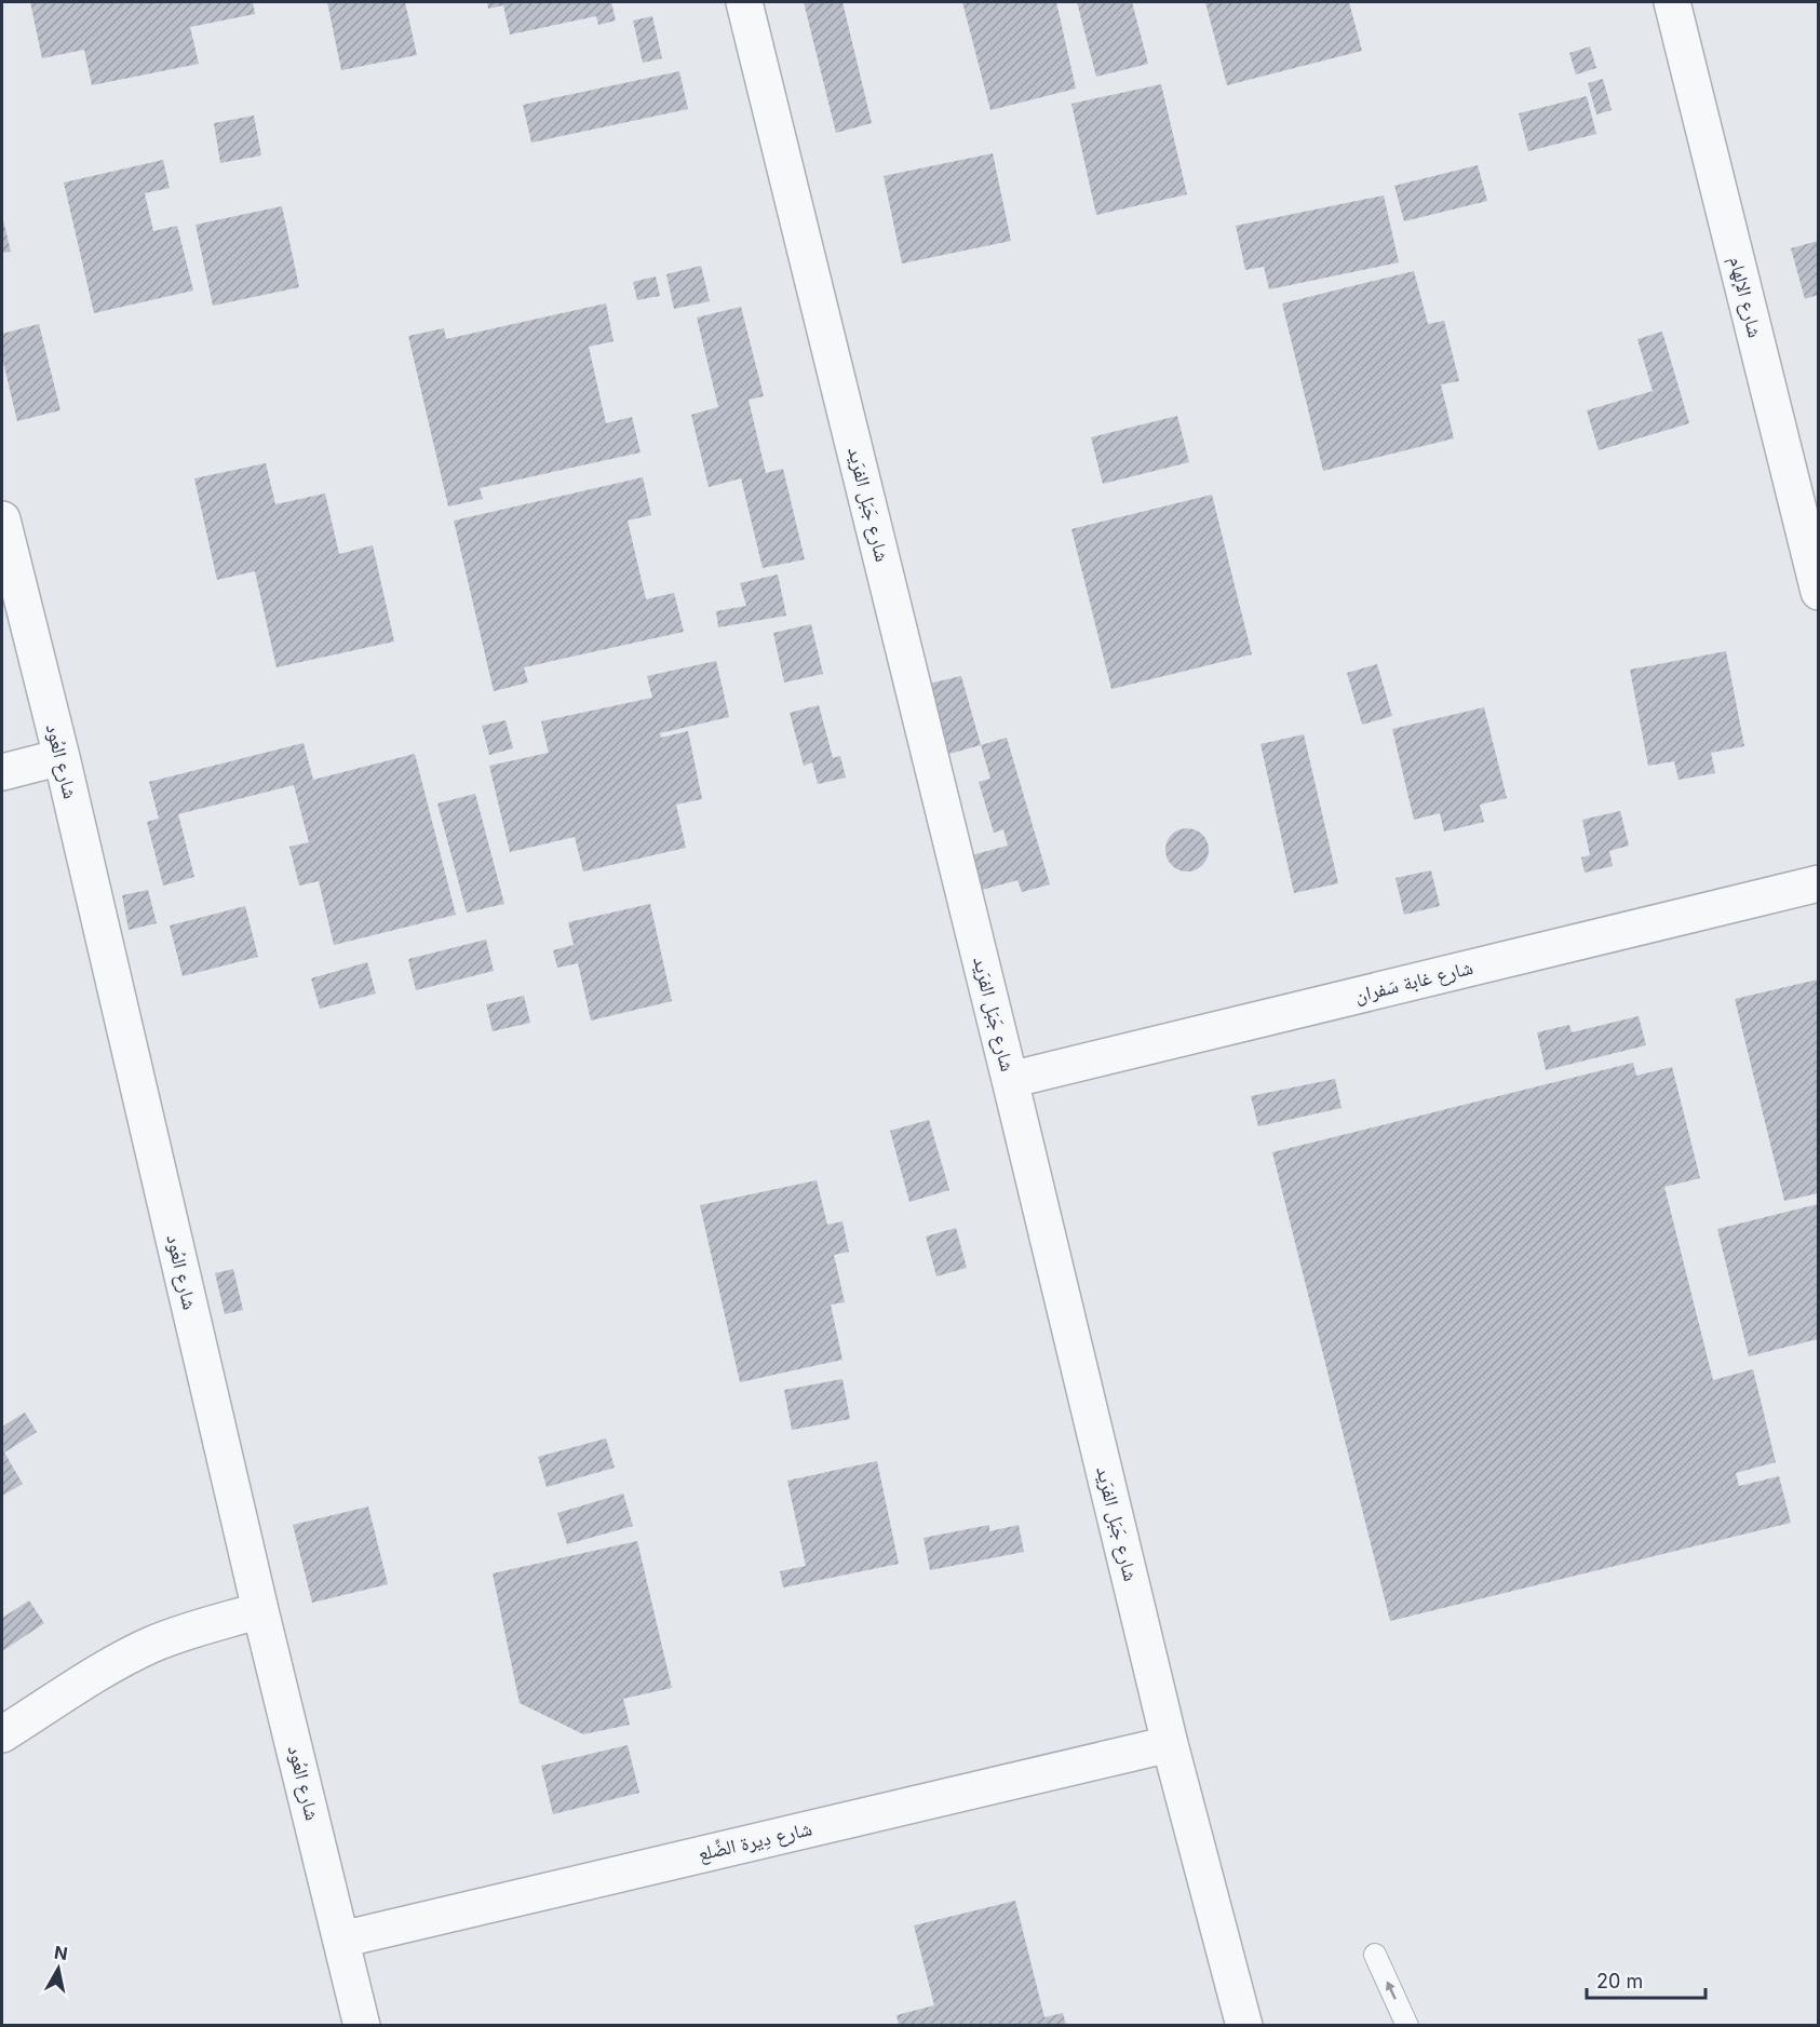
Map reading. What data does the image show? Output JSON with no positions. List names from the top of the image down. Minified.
{"streets":{"street":["شارع الإلهام","شارع جَبَل الفرَيد","شارع العُود","شارع غابة سَفران","شارع دِيرة الضِّلع"]},"crossings":[["شارع جَبَل الفرَيد","شارع غابة سَفران"],["شارع جَبَل الفرَيد","شارع دِيرة الضِّلع"],["شارع العُود","شارع دِيرة الضِّلع"]],"scale_bar":"20 m","north":"top"}
